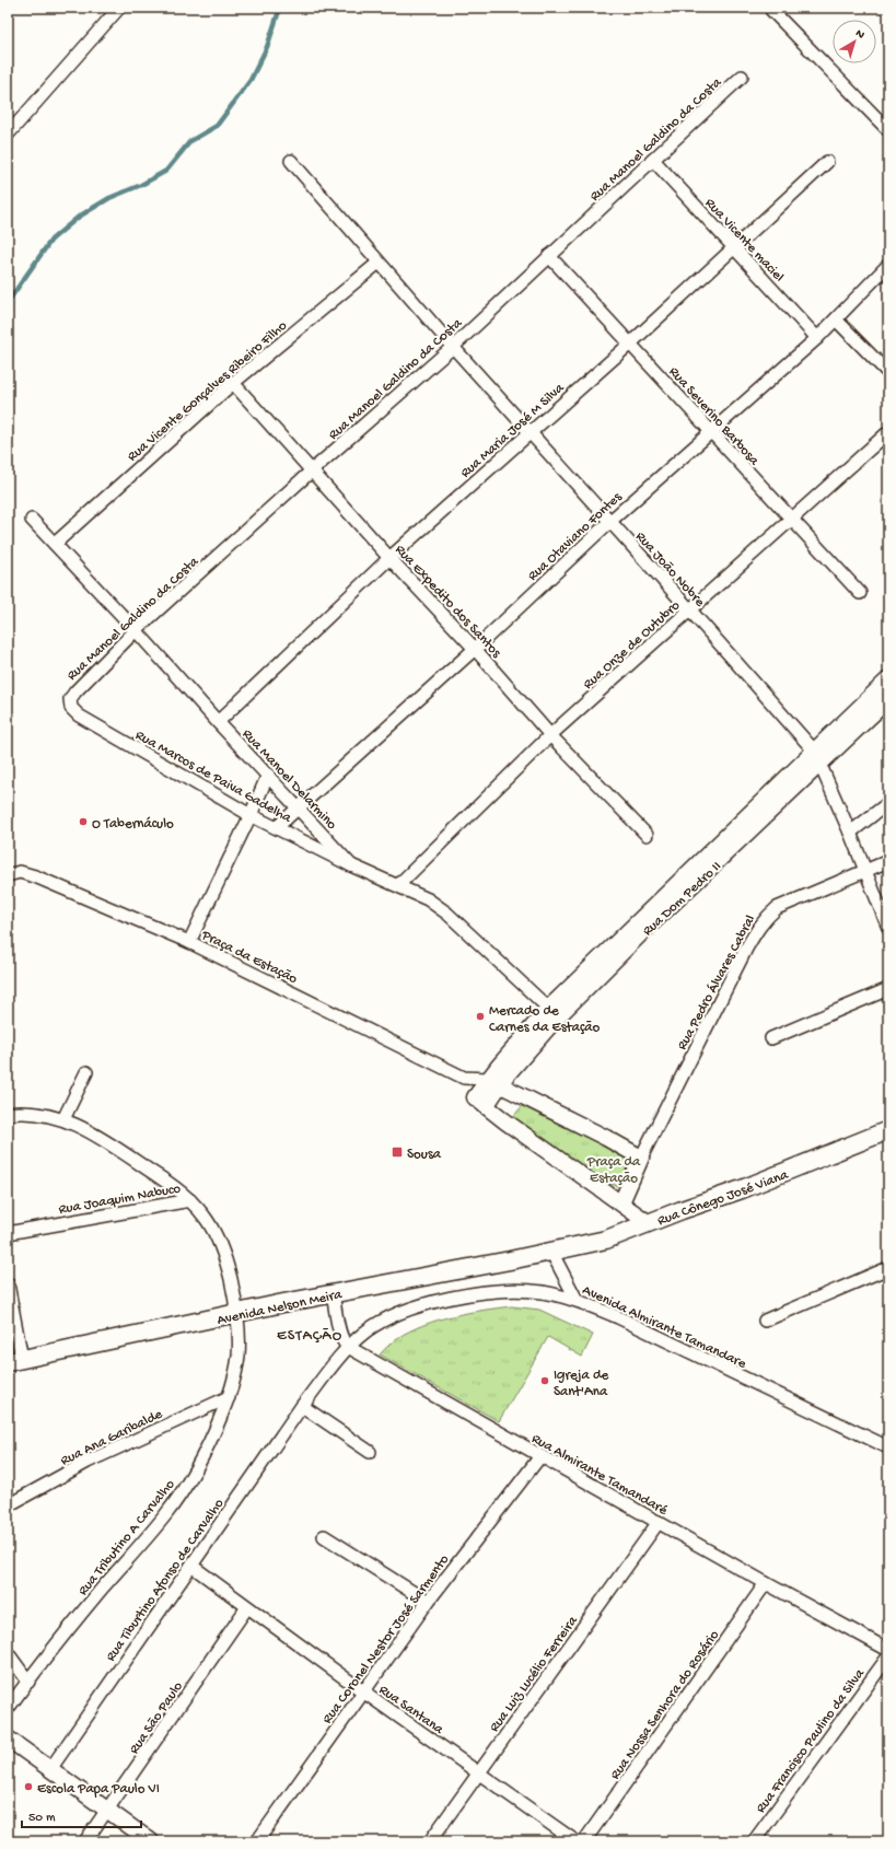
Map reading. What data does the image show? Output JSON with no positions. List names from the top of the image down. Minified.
{"streets":{"main road":["Rua Cônego José Viana","Avenida Nelson Meira"],"street":["Rua Manoel Galdino da Costa","Rua Vicente maciel","Rua Vicente Gonçalves Ribeiro Filho","Rua Severino Barbosa","Rua Maria José M Silva","Rua Otaviano Fontes","Rua João Nobre","Rua Expedito dos Santos","Rua Onze de Outubro","Rua Marcos de Paiva Gadelha","Rua Manoel Delarmino","Rua Dom Pedro II","Praça da Estação","Rua Pedro Álvares Cabral","Rua Joaquim Nabuco","Avenida Almirante Tamandare","Rua Ana Garibalde","Rua Almirante Tamandaré","Rua Tributino A Carvalho","Rua Tiburtino Afonso de Carvalho","Rua Coronel Nestor José Sarmento","Rua Luiz Lucélio Ferreira","Rua Nossa Senhora do Rosário","Rua Santana","Rua São Paulo","Rua Francisco Paulino da Silva"]},"crossings":[["Rua Manoel Galdino da Costa","Rua Vicente maciel"],["Rua Manoel Galdino da Costa","Rua Severino Barbosa"],["Rua Manoel Galdino da Costa","Rua João Nobre"],["Rua Manoel Galdino da Costa","Rua Expedito dos Santos"],["Rua Manoel Galdino da Costa","Rua Marcos de Paiva Gadelha"],["Rua Manoel Galdino da Costa","Rua Manoel Delarmino"],["Rua Vicente maciel","Rua Maria José M Silva"],["Rua Vicente maciel","Rua Otaviano Fontes"],["Rua Vicente Gonçalves Ribeiro Filho","Rua João Nobre"],["Rua Vicente Gonçalves Ribeiro Filho","Rua Expedito dos Santos"],["Rua Vicente Gonçalves Ribeiro Filho","Rua Manoel Delarmino"],["Rua Severino Barbosa","Rua Maria José M Silva"],["Rua Severino Barbosa","Rua Otaviano Fontes"],["Rua Severino Barbosa","Rua Onze de Outubro"],["Rua Maria José M Silva","Rua João Nobre"],["Rua Maria José M Silva","Rua Expedito dos Santos"],["Rua Maria José M Silva","Rua Manoel Delarmino"],["Rua Otaviano Fontes","Rua João Nobre"],["Rua Otaviano Fontes","Rua Expedito dos Santos"],["Rua Otaviano Fontes","Rua Marcos de Paiva Gadelha"],["Rua Otaviano Fontes","Rua Manoel Delarmino"],["Rua João Nobre","Rua Onze de Outubro"],["Rua João Nobre","Rua Dom Pedro II"],["Rua João Nobre","Rua Pedro Álvares Cabral"],["Rua Expedito dos Santos","Rua Onze de Outubro"],["Rua Onze de Outubro","Rua Manoel Delarmino"],["Rua Marcos de Paiva Gadelha","Rua Manoel Delarmino"],["Rua Manoel Delarmino","Rua Dom Pedro II"],["Rua Dom Pedro II","Praça da Estação"],["Rua Cônego José Viana","Avenida Nelson Meira"],["Rua Joaquim Nabuco","Avenida Nelson Meira"],["Rua Joaquim Nabuco","Rua Tributino A Carvalho"],["Avenida Nelson Meira","Rua Tributino A Carvalho"],["Avenida Almirante Tamandare","Rua Almirante Tamandaré"],["Avenida Almirante Tamandare","Rua Tiburtino Afonso de Carvalho"],["Rua Ana Garibalde","Rua Tributino A Carvalho"],["Rua Almirante Tamandaré","Rua Tiburtino Afonso de Carvalho"],["Rua Almirante Tamandaré","Rua Coronel Nestor José Sarmento"],["Rua Almirante Tamandaré","Rua Luiz Lucélio Ferreira"],["Rua Almirante Tamandaré","Rua Nossa Senhora do Rosário"],["Rua Tiburtino Afonso de Carvalho","Rua Santana"],["Rua Coronel Nestor José Sarmento","Rua Santana"],["Rua Luiz Lucélio Ferreira","Rua Santana"],["Rua Santana","Rua São Paulo"]],"districts":["ESTAÇÃO"],"parks":["Praça da Estação"],"places":{"other":["O Tabernáculo","Mercado de Carnes da Estação","Igreja de Sant'Ana","Escola Papa Paulo VI"],"transit":["Sousa"]},"scale_bar":"50 m","north":"top right"}
